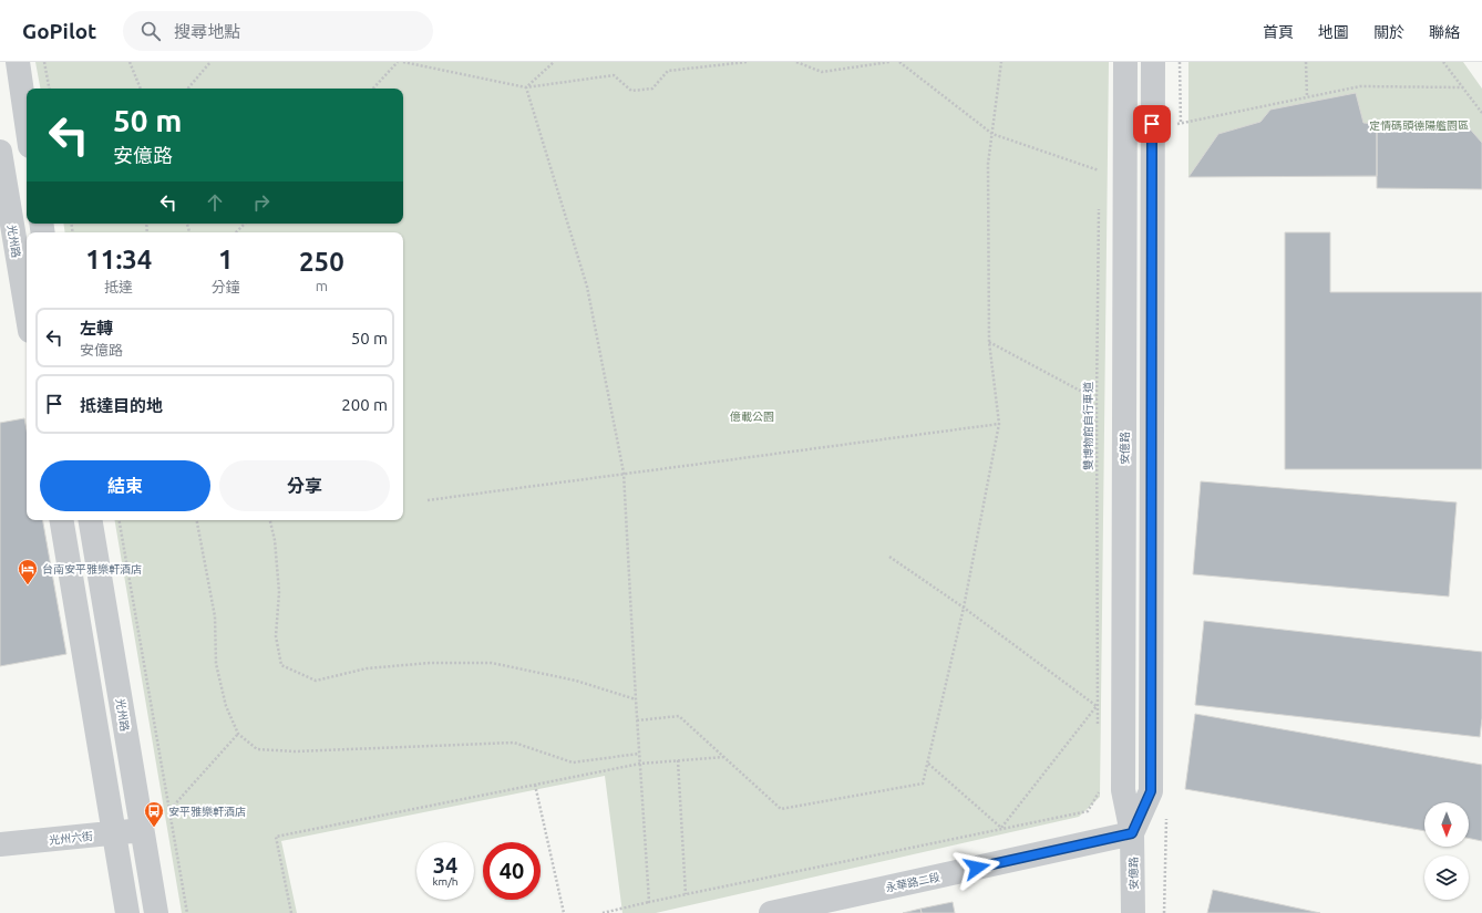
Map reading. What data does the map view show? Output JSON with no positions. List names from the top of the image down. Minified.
{"streets":{"street":["光州路","安億路","光州六街","永華路二段"],"path":["雙博物館自行車道"]},"crossings":[["光州路","光州六街"],["安億路","永華路二段"]],"parks":["定情碼頭德陽艦園區","億載公園"],"places":{"hotel":["台南安平雅樂軒酒店"],"bus stop":["安平雅樂軒酒店"]},"north":"bottom","page":{"header":"GoPilot","search":"搜尋地點","nav":["首頁","地圖","關於","聯絡"],"turn":["50 m","安億路"],"eta":["11:34","抵達","1","分鐘","250","m"],"list":[{"name":"左轉","note":"安億路","value":"50 m"},{"name":"抵達目的地","value":"200 m"}],"buttons":["結束","分享"],"speed":"34 km/h","limit":"40"}}
